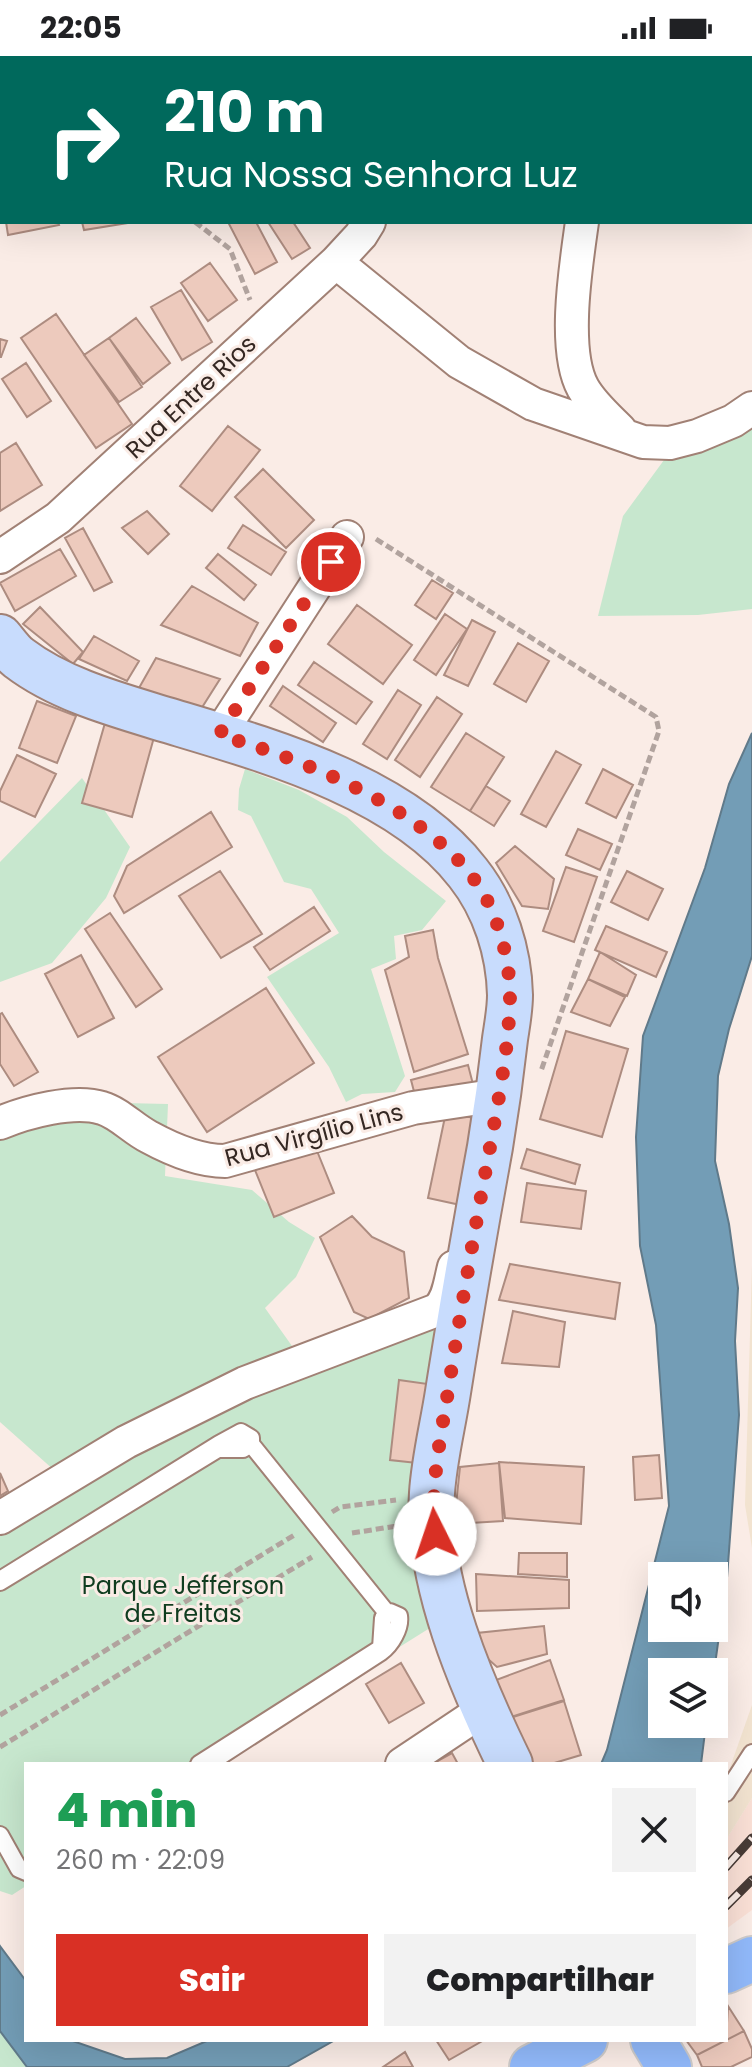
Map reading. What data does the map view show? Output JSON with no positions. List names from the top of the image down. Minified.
{"streets":{"street":["Rua Entre Rios","Rua Virgílio Lins"]},"parks":["Parque Jefferson de Freitas"],"page":{"status":"22:05","turn":["210 m","Rua Nossa Senhora Luz"],"heading":["4 min","260 m · 22:09"],"buttons":["Sair","Compartilhar"]}}
